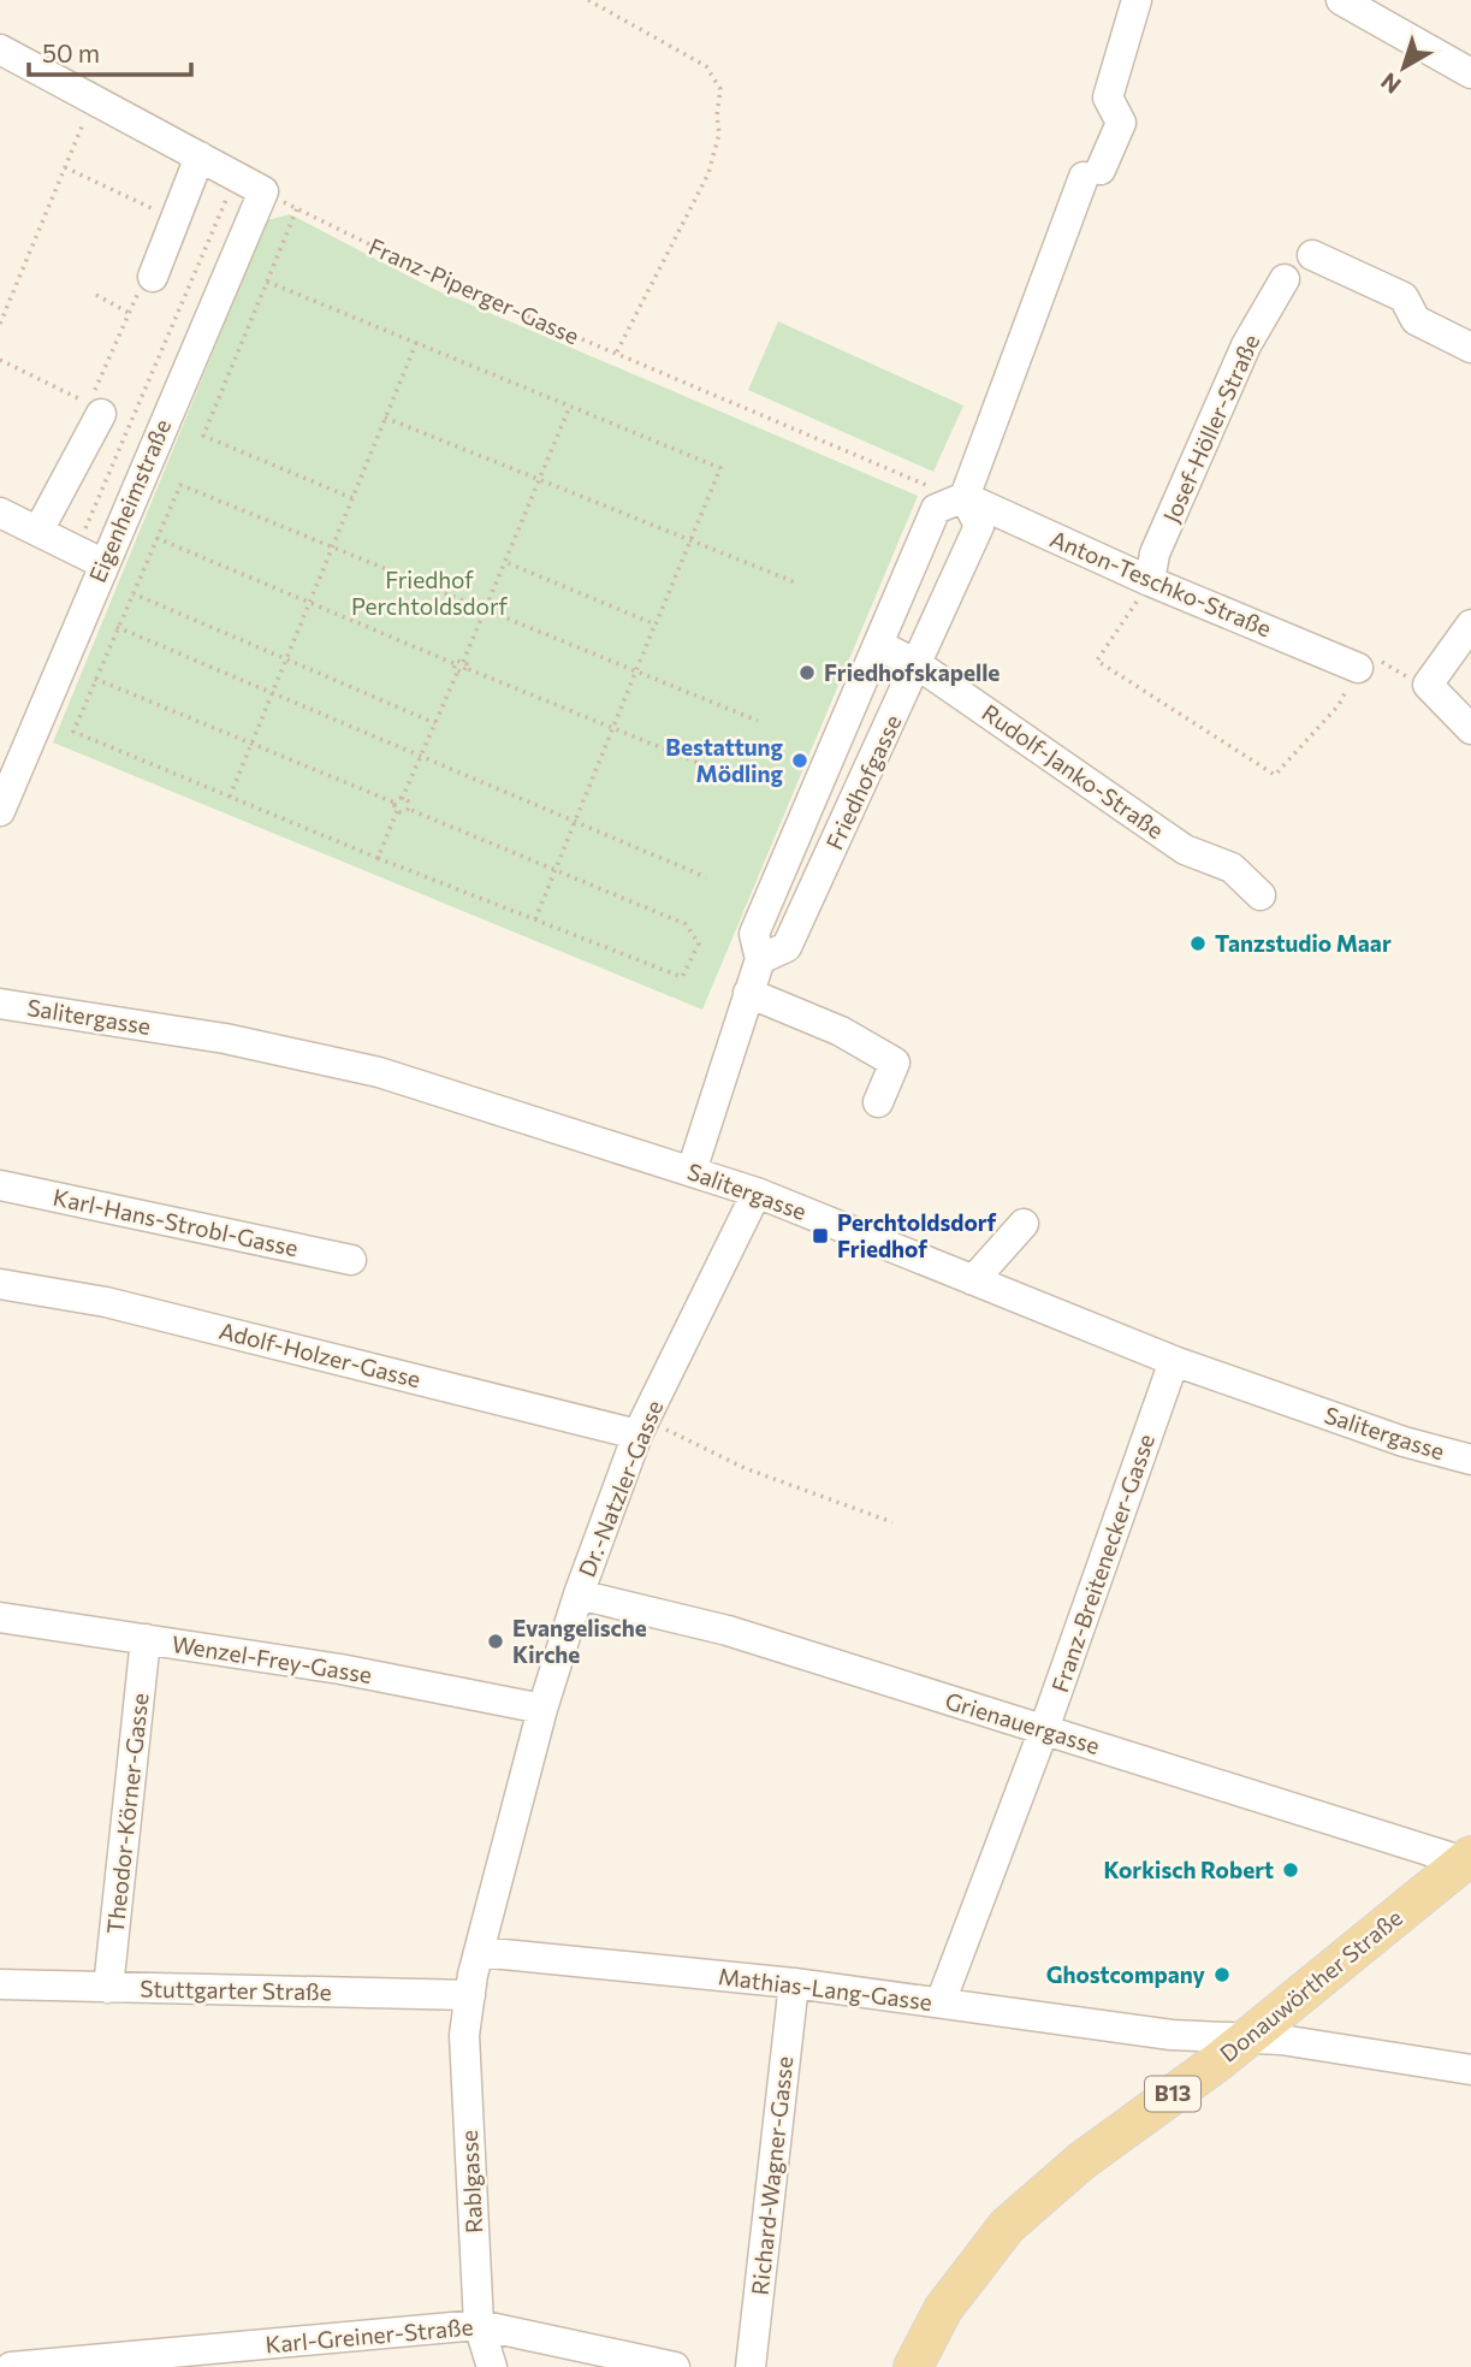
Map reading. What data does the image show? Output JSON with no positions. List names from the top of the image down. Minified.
{"streets":{"main road":["Donauwörther Straße","B13"],"street":["Josef-Höller-Straße","Eigenheimstraße","Anton-Teschko-Straße","Rudolf-Janko-Straße","Friedhofgasse","Salitergasse","Karl-Hans-Strobl-Gasse","Adolf-Holzer-Gasse","Dr.-Natzler-Gasse","Franz-Breitenecker-Gasse","Wenzel-Frey-Gasse","Grienauergasse","Theodor-Körner-Gasse","Mathias-Lang-Gasse","Stuttgarter Straße","Richard-Wagner-Gasse","Rablgasse","Karl-Greiner-Straße"],"path":["Franz-Piperger-Gasse"]},"crossings":[["Franz-Piperger-Gasse","Eigenheimstraße"],["Franz-Piperger-Gasse","Anton-Teschko-Straße"],["Franz-Piperger-Gasse","Friedhofgasse"],["Josef-Höller-Straße","Anton-Teschko-Straße"],["Anton-Teschko-Straße","Friedhofgasse"],["Rudolf-Janko-Straße","Friedhofgasse"],["Friedhofgasse","Salitergasse"],["Salitergasse","Dr.-Natzler-Gasse"],["Salitergasse","Franz-Breitenecker-Gasse"],["Adolf-Holzer-Gasse","Dr.-Natzler-Gasse"],["Dr.-Natzler-Gasse","Wenzel-Frey-Gasse"],["Dr.-Natzler-Gasse","Grienauergasse"],["Dr.-Natzler-Gasse","Mathias-Lang-Gasse"],["Dr.-Natzler-Gasse","Stuttgarter Straße"],["Dr.-Natzler-Gasse","Rablgasse"],["Franz-Breitenecker-Gasse","Grienauergasse"],["Franz-Breitenecker-Gasse","Mathias-Lang-Gasse"],["Wenzel-Frey-Gasse","Theodor-Körner-Gasse"],["Grienauergasse","Donauwörther Straße"],["Theodor-Körner-Gasse","Stuttgarter Straße"],["Donauwörther Straße","Mathias-Lang-Gasse"],["Mathias-Lang-Gasse","Richard-Wagner-Gasse"],["Stuttgarter Straße","Rablgasse"],["Rablgasse","Karl-Greiner-Straße"]],"parks":["Friedhof Perchtoldsdorf"],"places":{"other":["Friedhofskapelle","Bestattung Mödling","Tanzstudio Maar","Evangelische Kirche","Korkisch Robert","Ghostcompany"],"transit":["Perchtoldsdorf Friedhof"]},"scale_bar":"50 m","north":"bottom left"}
